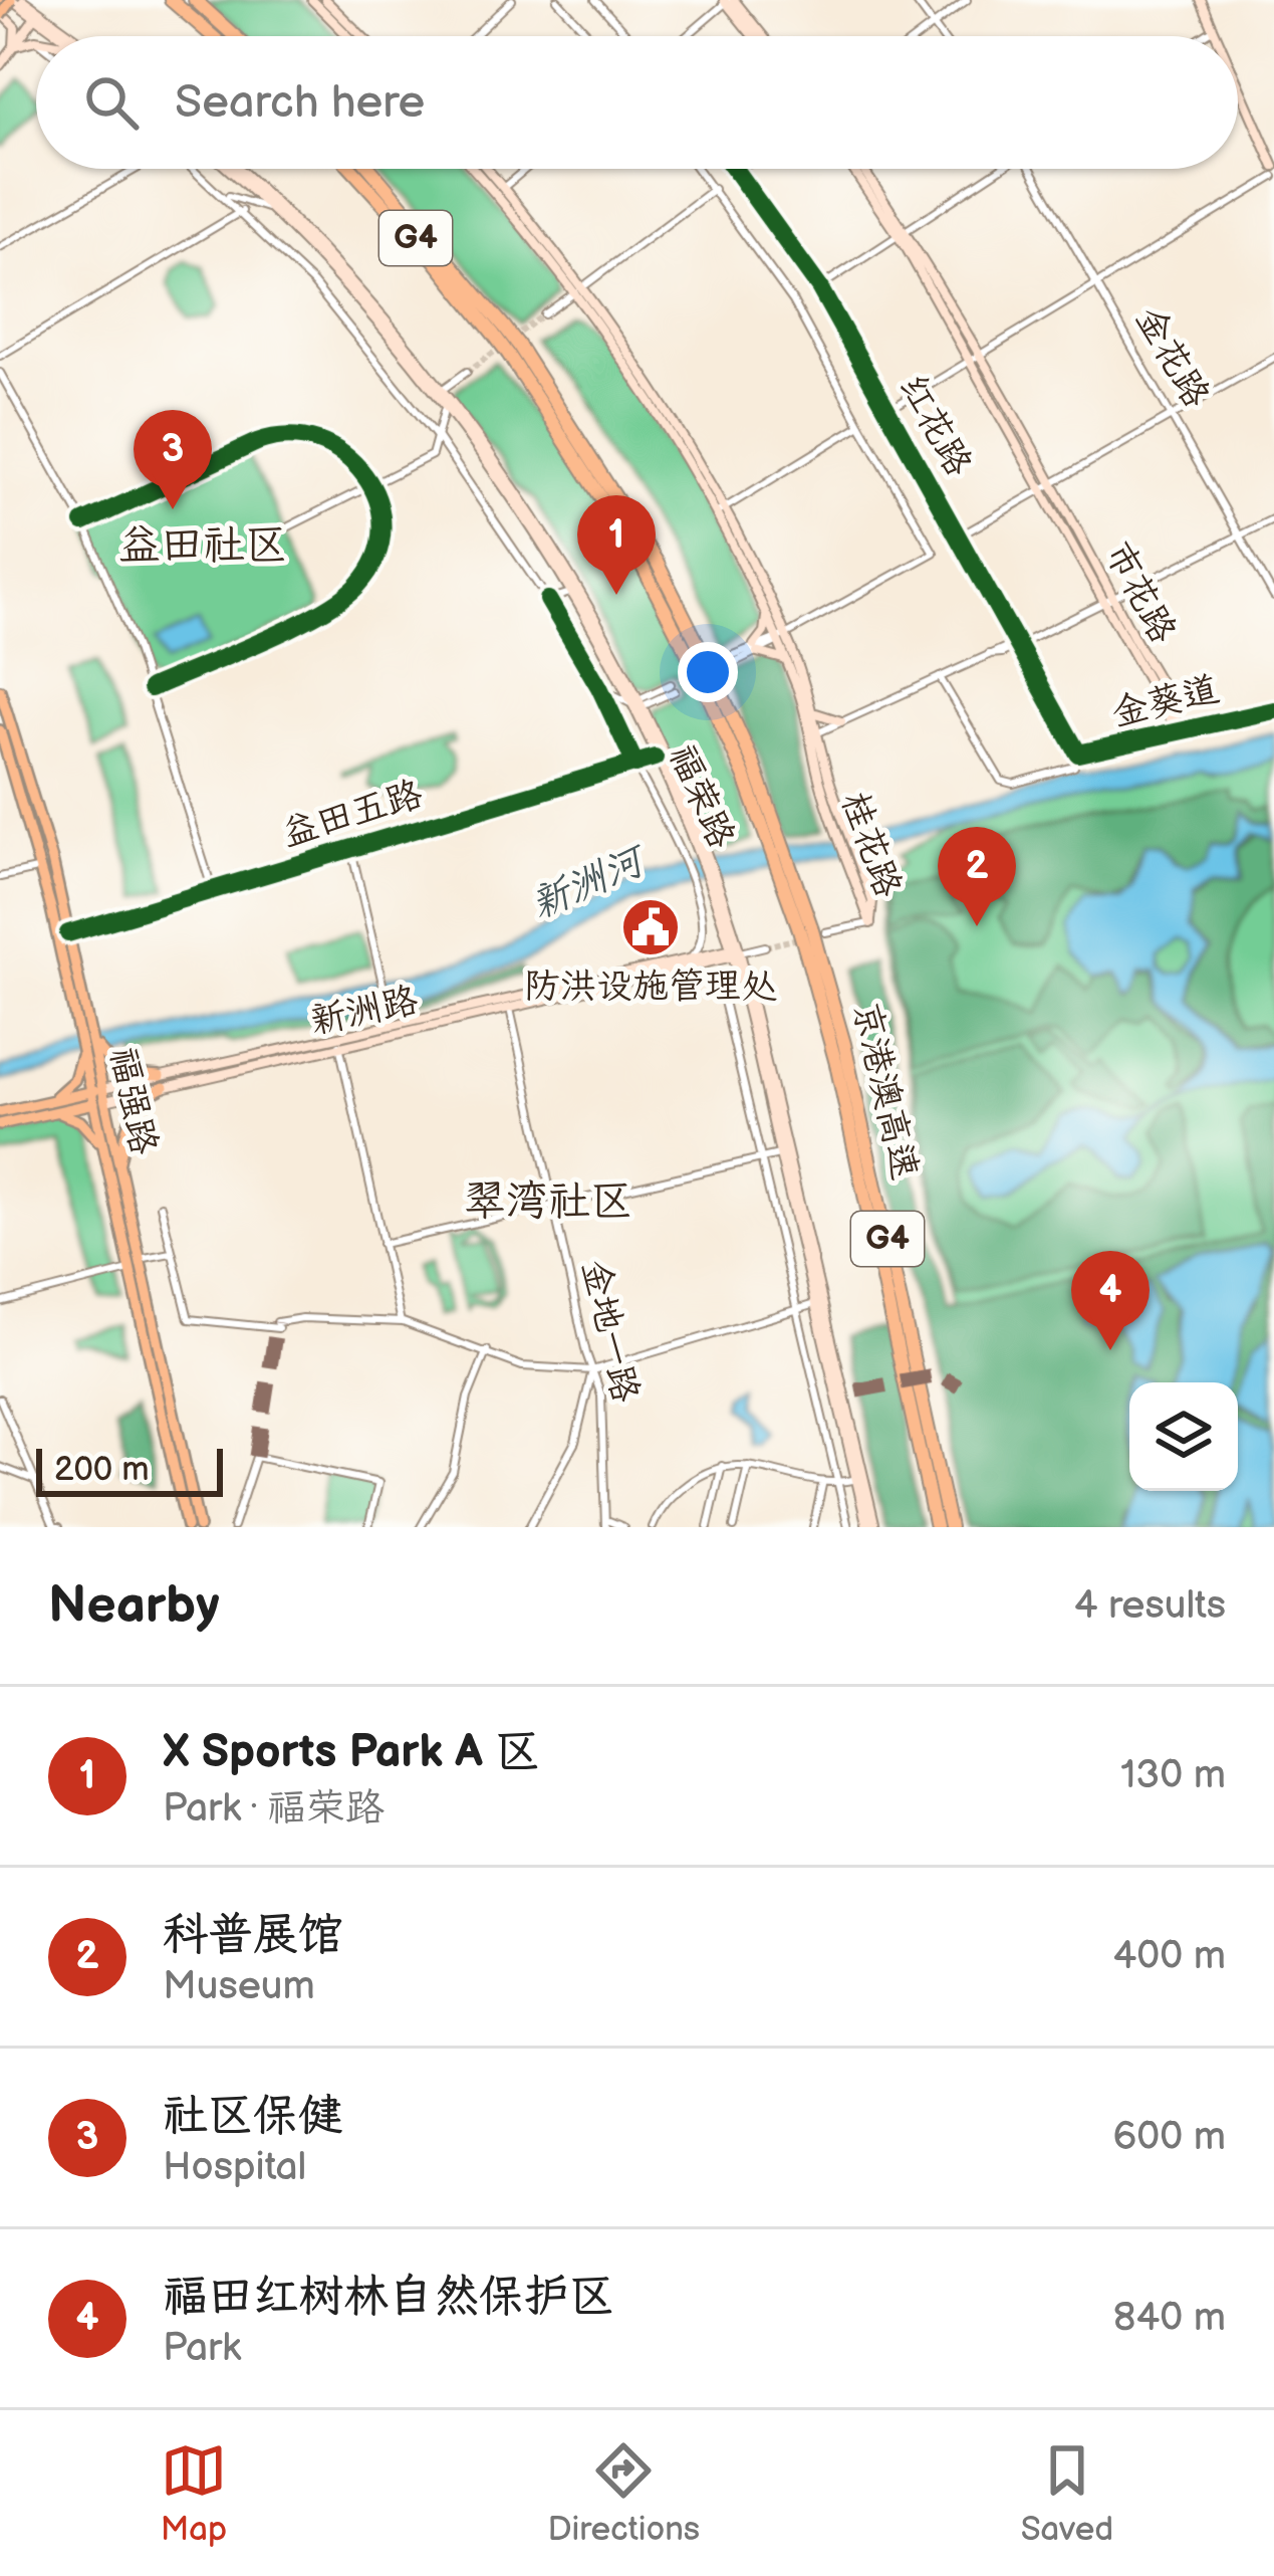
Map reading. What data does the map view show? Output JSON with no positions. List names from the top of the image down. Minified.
{"streets":{"highway":["G4","京港澳高速"],"main road":["市花路","福荣路","桂花路","新洲路","福强路"],"street":["金花路","红花路","金葵道","益田五路","金地一路"]},"crossings":[["G4","京港澳高速"],["红花路","金葵道"],["市花路","金葵道"],["福荣路","益田五路"],["福荣路","新洲路"],["益田五路","福强路"],["新洲路","福强路"],["新洲路","金地一路"]],"districts":["益田社区","翠湾社区"],"water":["新洲河"],"places":{"public building":["防洪设施管理处"]},"scale_bar":"200 m","page":{"search":"Search here","pins":["3","1","2","4"],"scale":"200 m","heading":["Nearby","4 results"],"list":[{"mark":"1","name":"X Sports Park A 区","note":"Park · 福荣路","value":"130 m"},{"mark":"2","name":"科普展馆","note":"Museum","value":"400 m"},{"mark":"3","name":"社区保健","note":"Hospital","value":"600 m"},{"mark":"4","name":"福田红树林自然保护区","note":"Park","value":"840 m"}],"nav":["Map","Directions","Saved"]}}
